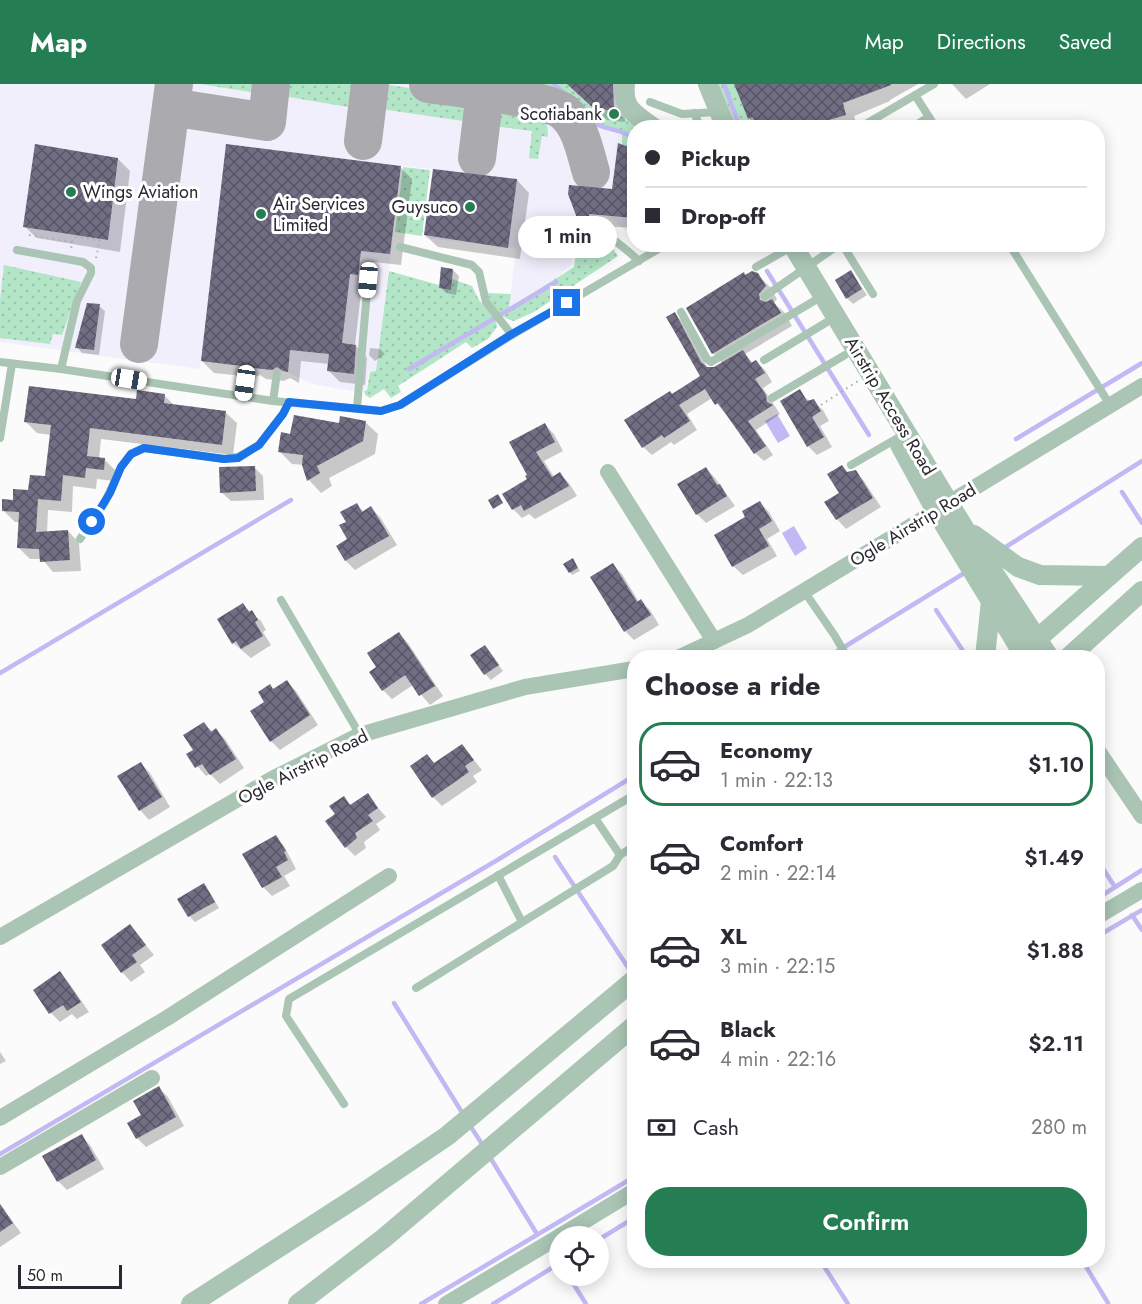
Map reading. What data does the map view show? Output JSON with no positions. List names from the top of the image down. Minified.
{"streets":{"street":["Airstrip Access Road","Ogle Airstrip Road"]},"crossings":[["Airstrip Access Road","Ogle Airstrip Road"]],"places":["Scotiabank","Wings Aviation","Guysuco","Air Services Limited"],"scale_bar":"50 m","page":{"header":"Map","nav":["Map","Directions","Saved"],"banner":["Pickup","Drop-off"],"bubble":"1 min","heading":"Choose a ride","list":[{"name":"Economy","note":"1 min · 22:13","value":"$1.10"},{"name":"Comfort","note":"2 min · 22:14","value":"$1.49"},{"name":"XL","note":"3 min · 22:15","value":"$1.88"},{"name":"Black","note":"4 min · 22:16","value":"$2.11"}],"pay":["Cash","280 m"],"buttons":"Confirm","scale":"50 m"}}
